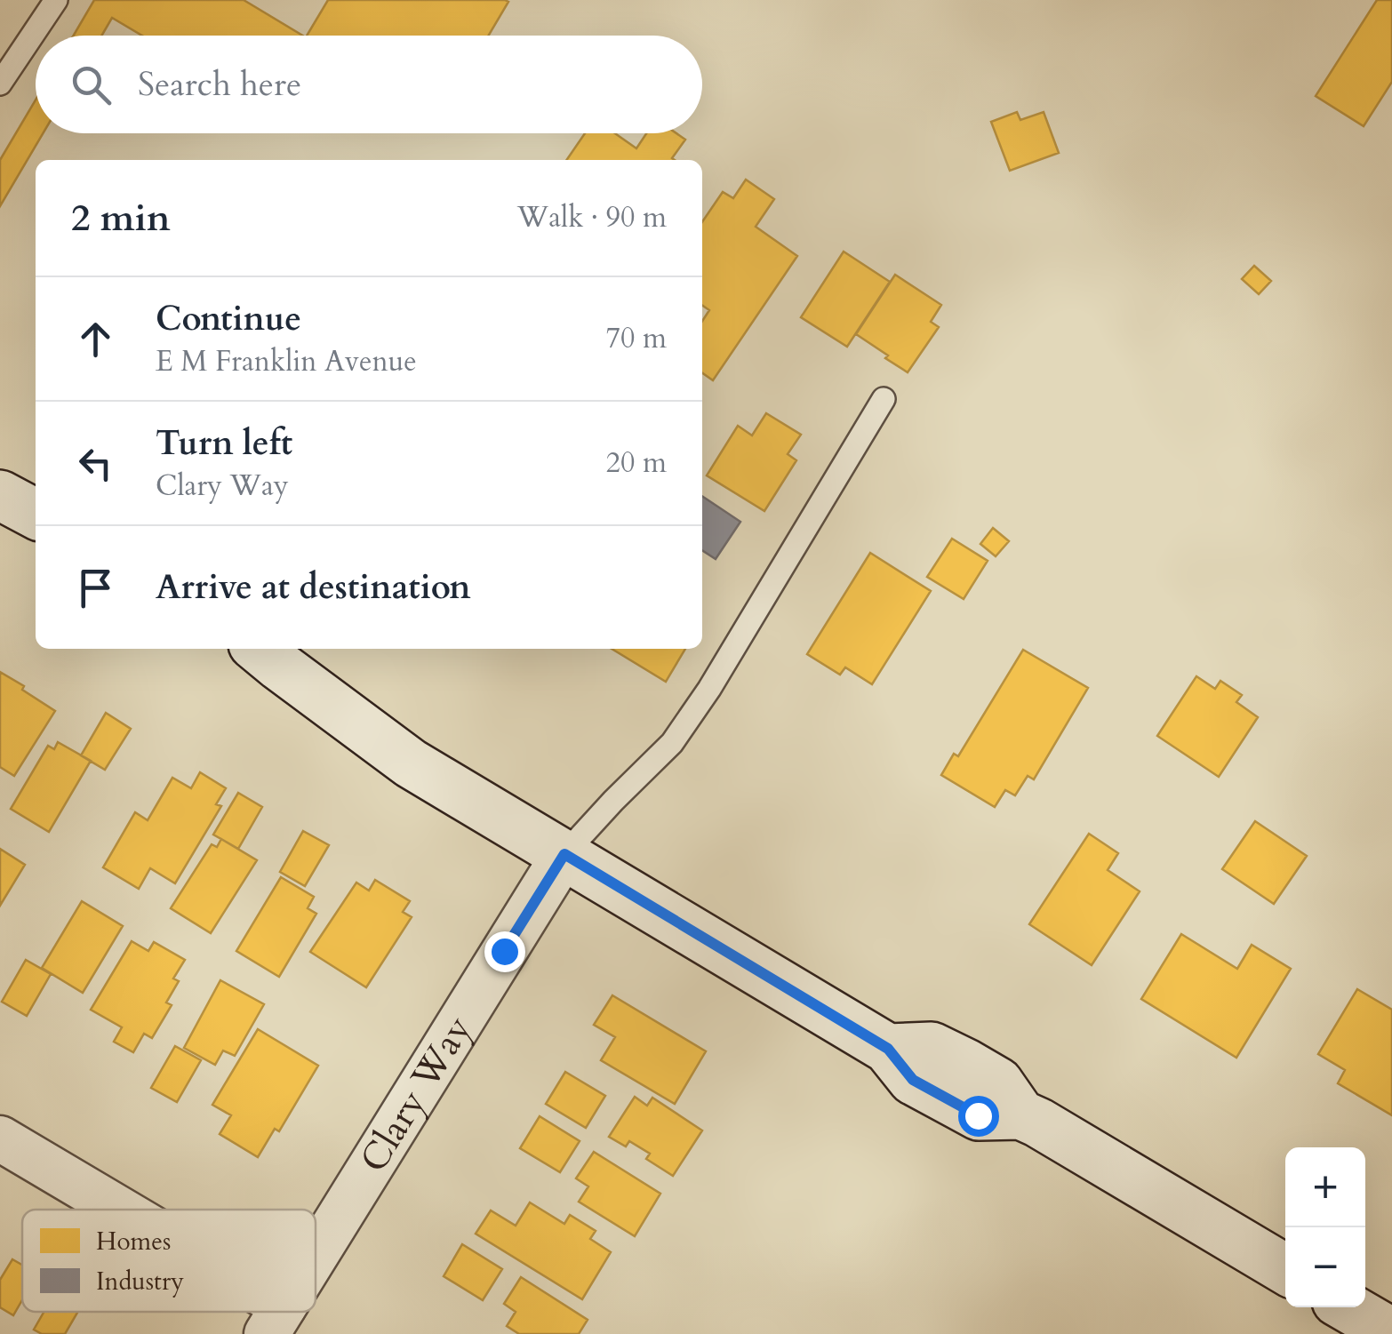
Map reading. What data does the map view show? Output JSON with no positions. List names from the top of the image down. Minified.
{"streets":{"street":["Clary Way"]},"legend":["Homes","Industry"],"page":{"search":"Search here","heading":["2 min","Walk · 90 m"],"list":[["Continue","E M Franklin Avenue","70 m"],["Turn left","Clary Way","20 m"],"Arrive at destination"],"map_buttons":["+","−"]}}
